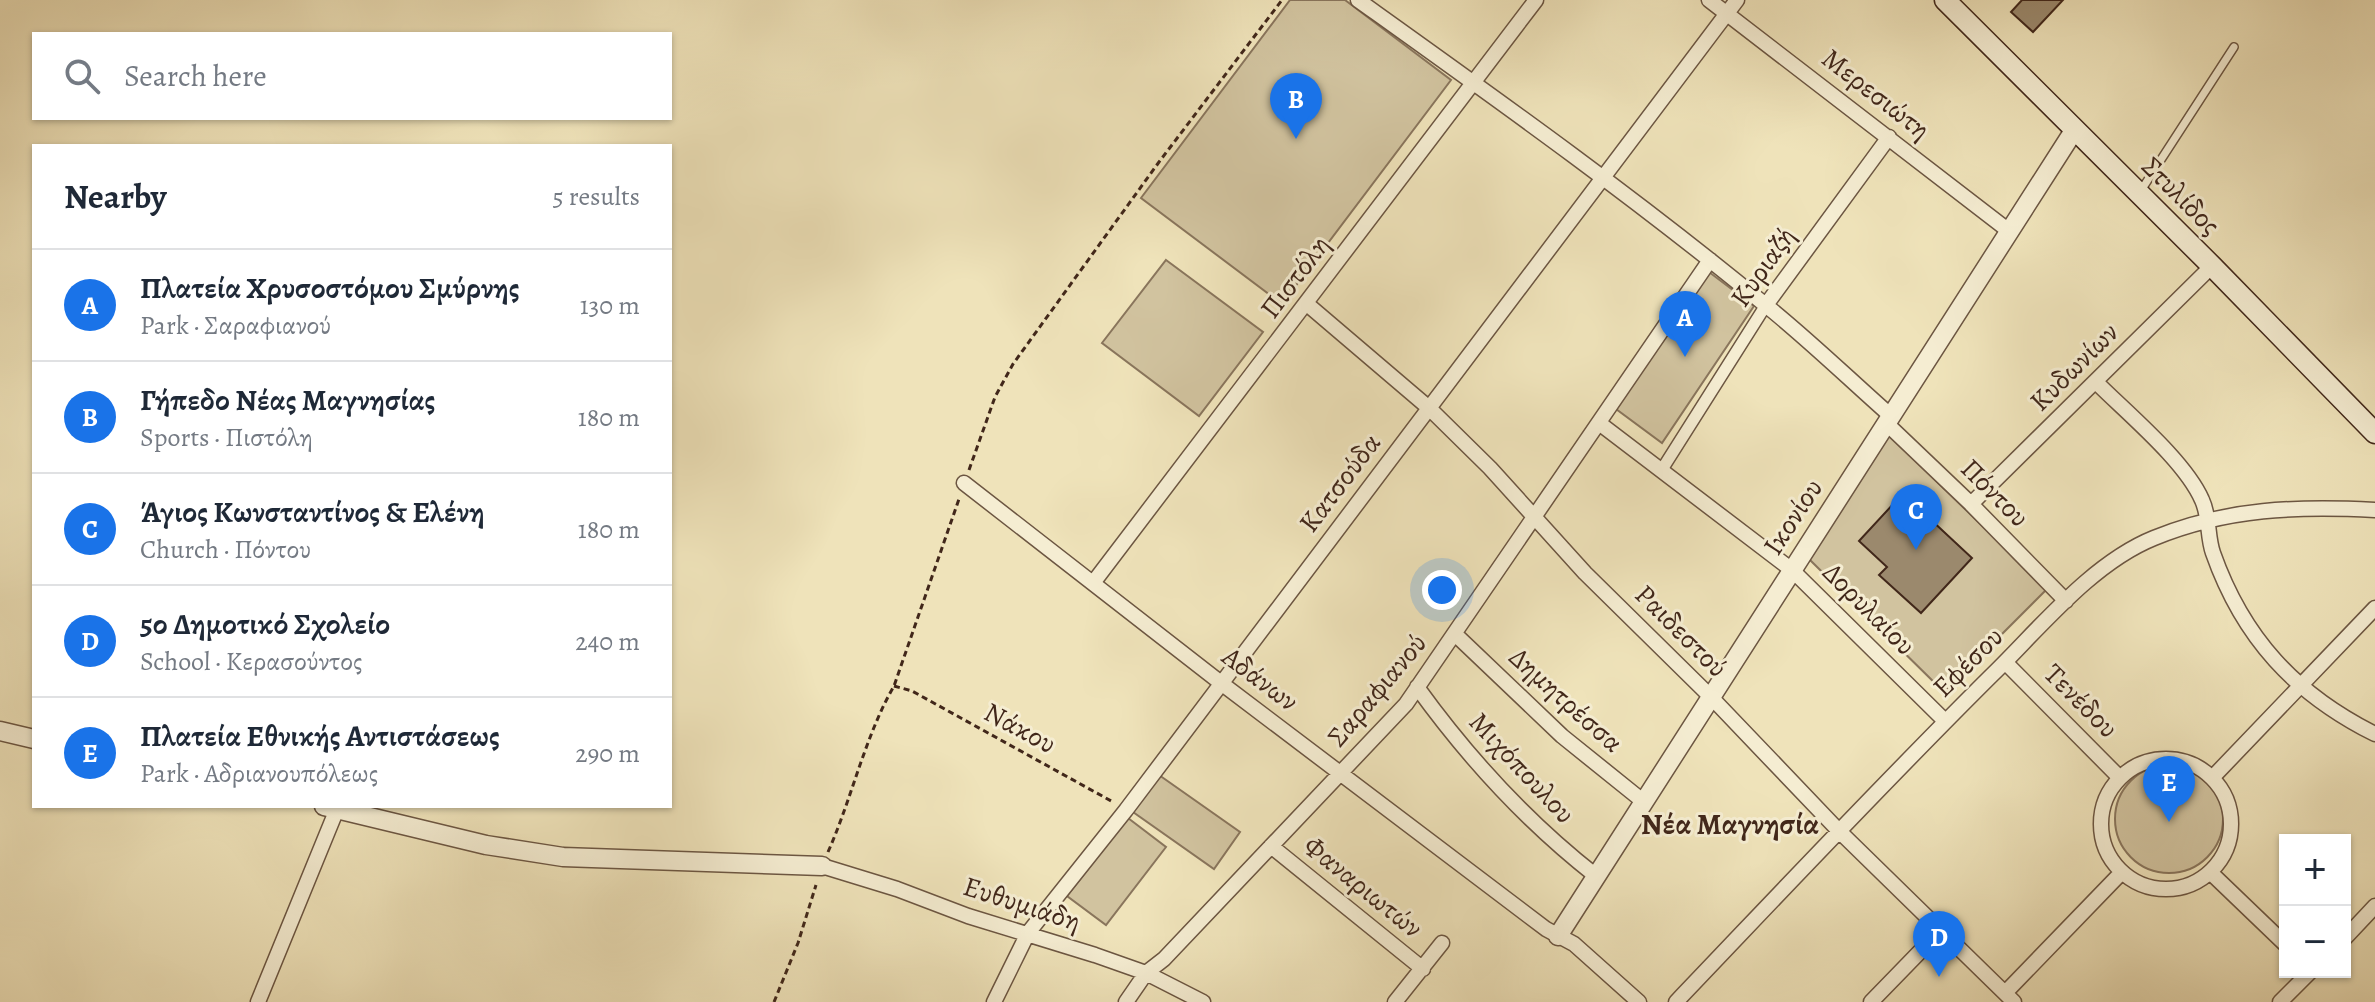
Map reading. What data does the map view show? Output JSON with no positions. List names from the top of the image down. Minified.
{"streets":{"main road":["Στυλίδος"],"street":["Μερεσιώτη","Κυριαζή","Πιστόλη","Κυδωνίων","Κατσούδα","Πόντου","Ικονίου","Δορυλαίου","Ραιδεστού","Εφέσου","Αδάνων","Σαραφιανού","Δημητρέσσα","Τενέδου","Μιχόπουλου","Φαναριωτών","Ευθυμιάδη"],"path":["Νάκου"]},"crossings":[["Μερεσιώτη","Κυριαζή"],["Μερεσιώτη","Κατσούδα"],["Μερεσιώτη","Ικονίου"],["Στυλίδος","Κυδωνίων"],["Στυλίδος","Ικονίου"],["Κυριαζή","Πόντου"],["Κυριαζή","Δορυλαίου"],["Πιστόλη","Πόντου"],["Πιστόλη","Ραιδεστού"],["Πιστόλη","Αδάνων"],["Κυδωνίων","Πόντου"],["Κατσούδα","Πόντου"],["Κατσούδα","Ραιδεστού"],["Κατσούδα","Αδάνων"],["Κατσούδα","Νάκου"],["Κατσούδα","Ευθυμιάδη"],["Πόντου","Ικονίου"],["Πόντου","Εφέσου"],["Πόντου","Σαραφιανού"],["Ικονίου","Δορυλαίου"],["Ικονίου","Ραιδεστού"],["Ικονίου","Αδάνων"],["Ικονίου","Δημητρέσσα"],["Ικονίου","Μιχόπουλου"],["Δορυλαίου","Εφέσου"],["Δορυλαίου","Σαραφιανού"],["Ραιδεστού","Εφέσου"],["Ραιδεστού","Σαραφιανού"],["Εφέσου","Τενέδου"],["Αδάνων","Σαραφιανού"],["Σαραφιανού","Δημητρέσσα"],["Σαραφιανού","Μιχόπουλου"],["Σαραφιανού","Φαναριωτών"],["Σαραφιανού","Ευθυμιάδη"]],"districts":["Νέα Μαγνησία"],"page":{"search":"Search here","pins":["B","A","C","E","D"],"heading":["Nearby","5 results"],"list":[{"mark":"A","name":"Πλατεία Χρυσοστόμου Σμύρνης","note":"Park · Σαραφιανού","value":"130 m"},{"mark":"B","name":"Γήπεδο Νέας Μαγνησίας","note":"Sports · Πιστόλη","value":"180 m"},{"mark":"C","name":"Άγιος Κωνσταντίνος & Ελένη","note":"Church · Πόντου","value":"180 m"},{"mark":"D","name":"5ο Δημοτικό Σχολείο","note":"School · Κερασούντος","value":"240 m"},{"mark":"E","name":"Πλατεία Εθνικής Αντιστάσεως","note":"Park · Αδριανουπόλεως","value":"290 m"}],"map_buttons":["+","−"]}}
